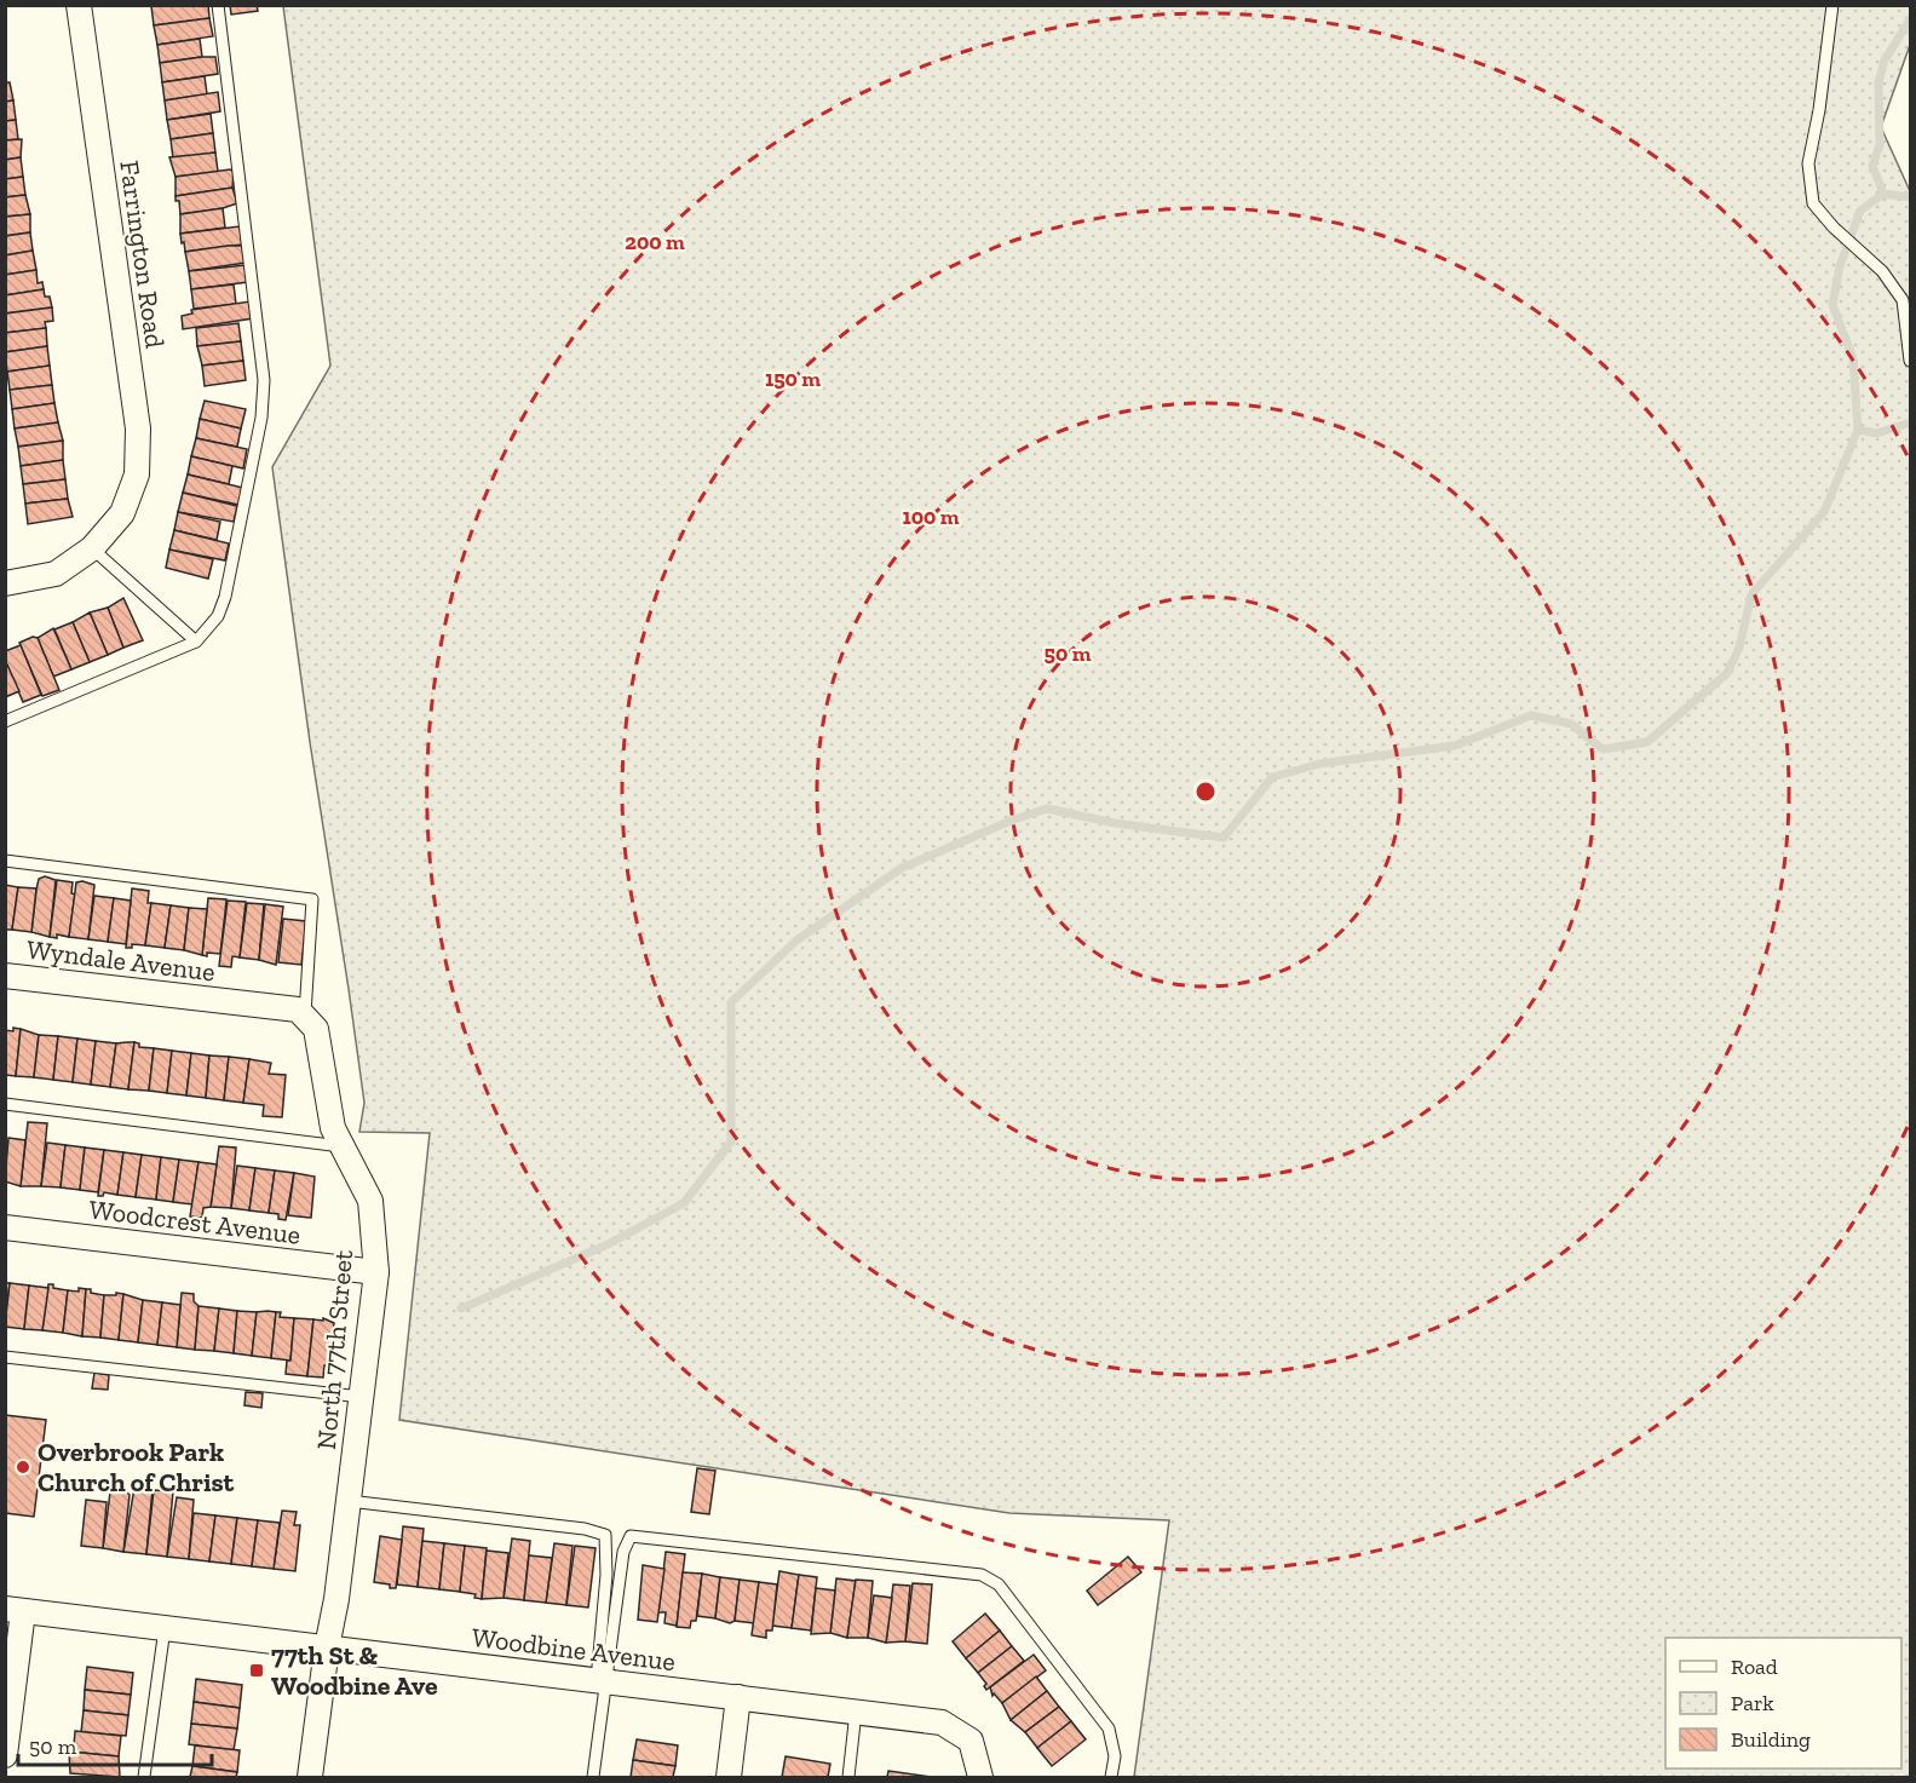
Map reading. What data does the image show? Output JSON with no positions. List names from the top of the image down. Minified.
{"streets":{"street":["Farrington Road","Wyndale Avenue","Woodcrest Avenue","North 77th Street","Woodbine Avenue"]},"crossings":[["Wyndale Avenue","North 77th Street"],["Woodcrest Avenue","North 77th Street"],["North 77th Street","Woodbine Avenue"]],"places":{"other":["Overbrook Park Church of Christ"],"transit":["77th St & Woodbine Ave"]},"legend":["Road","Park","Building"],"scale_bar":"50 m","rings":["200 m","150 m","100 m","50 m"]}
